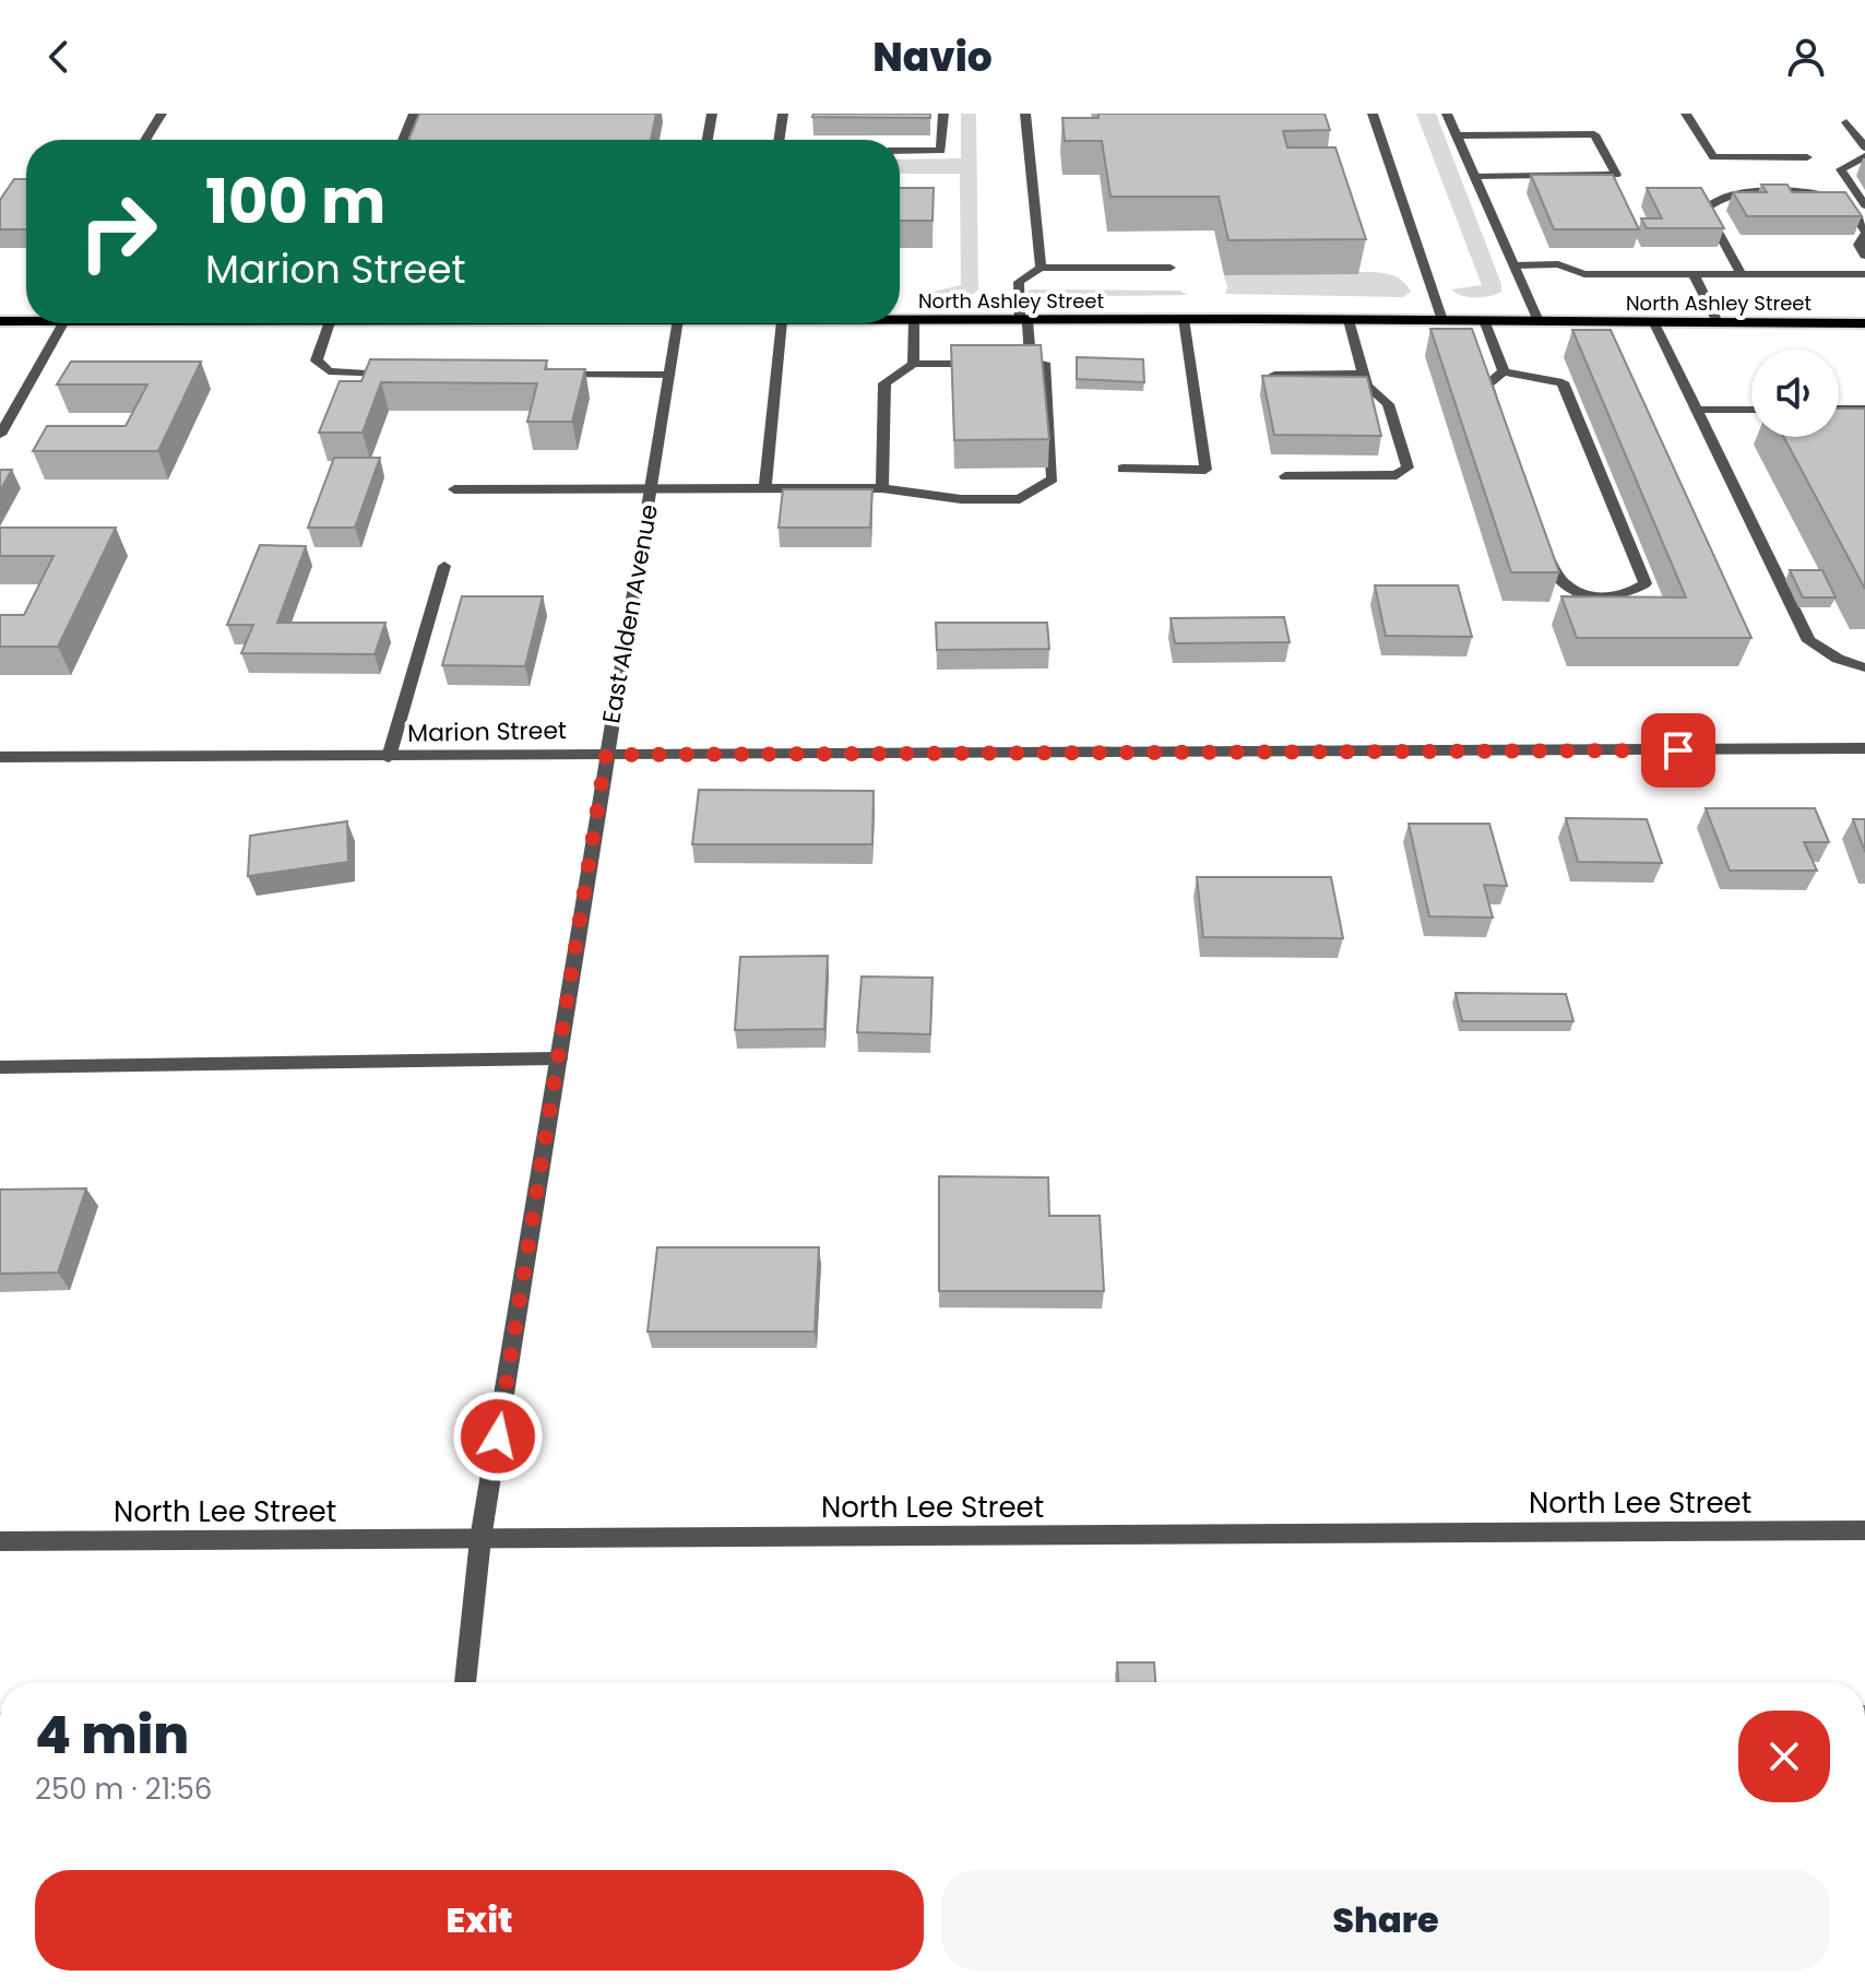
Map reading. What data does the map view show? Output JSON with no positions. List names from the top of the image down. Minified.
{"streets":{"main road":["North Ashley Street"],"street":["East Alden Avenue","Marion Street","North Lee Street"]},"crossings":[["East Alden Avenue","Marion Street"],["East Alden Avenue","North Lee Street"]],"page":{"header":"Navio","turn":["100 m","Marion Street"],"heading":["4 min","250 m · 21:56"],"buttons":["Exit","Share"]}}
